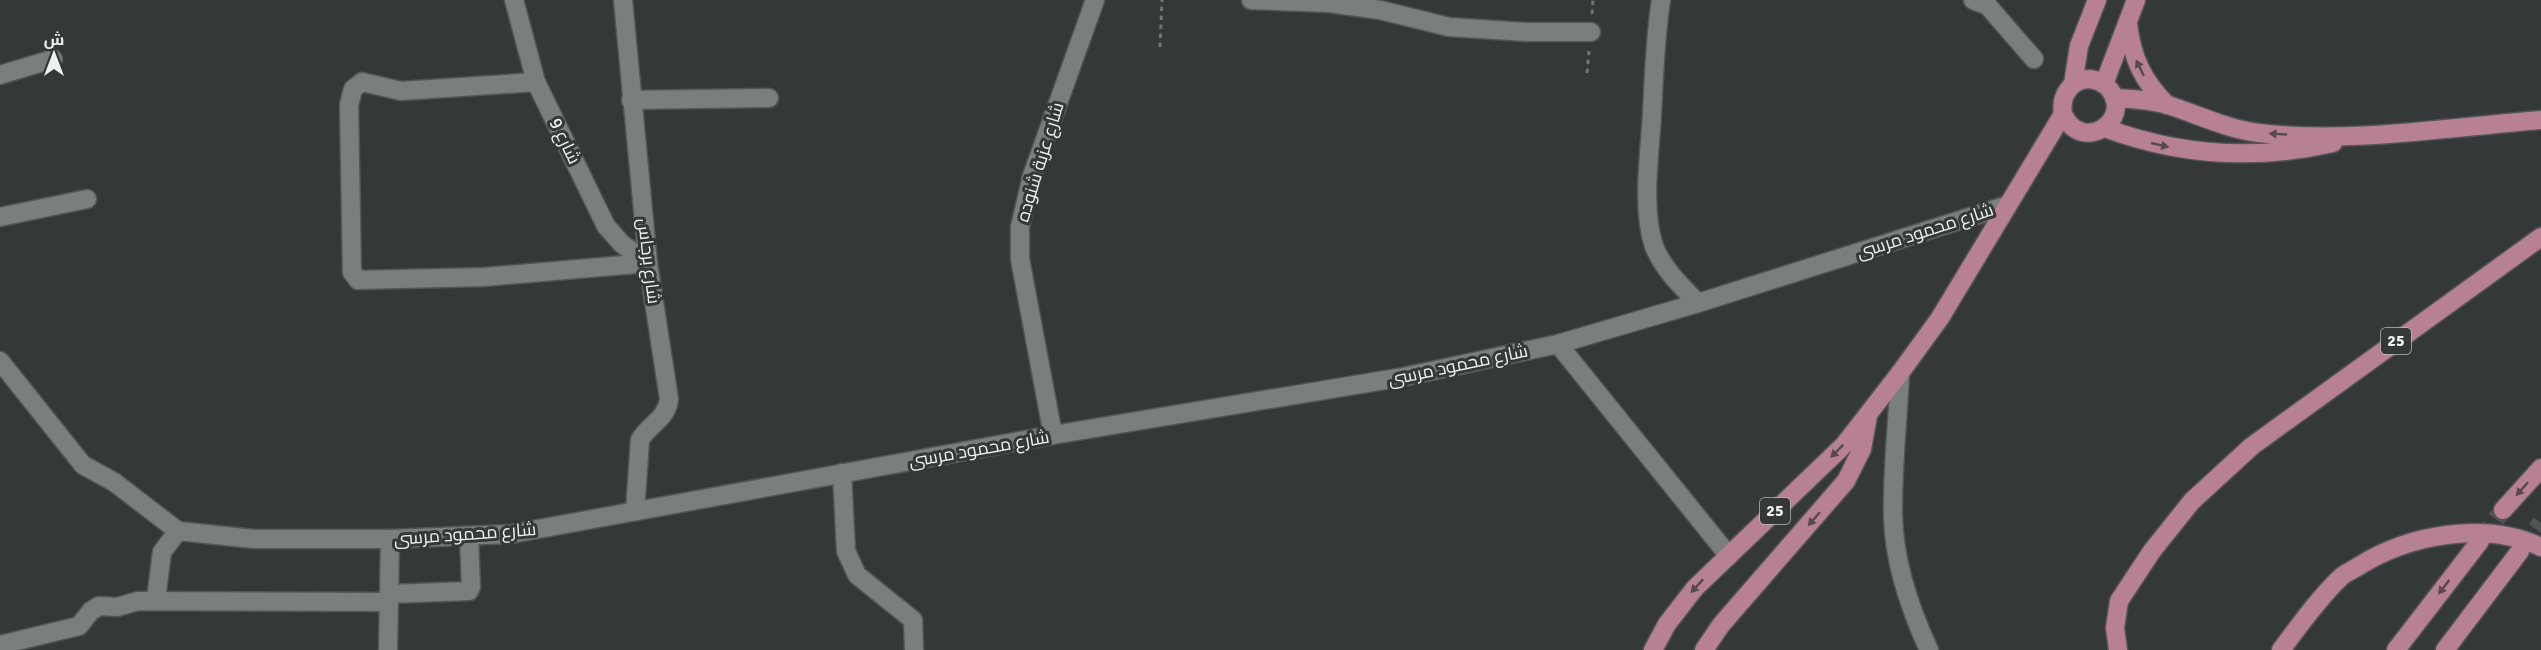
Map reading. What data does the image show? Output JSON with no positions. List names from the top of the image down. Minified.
{"streets":{"main road":["25"],"street":["شارع 9","شارع عزبة شنوده","شارع محمود مرسى","شارع برجاس"]},"crossings":[["شارع 9","شارع برجاس"],["شارع عزبة شنوده","شارع محمود مرسى"],["شارع محمود مرسى","شارع برجاس"],["شارع محمود مرسى","25"]],"north":"top"}
